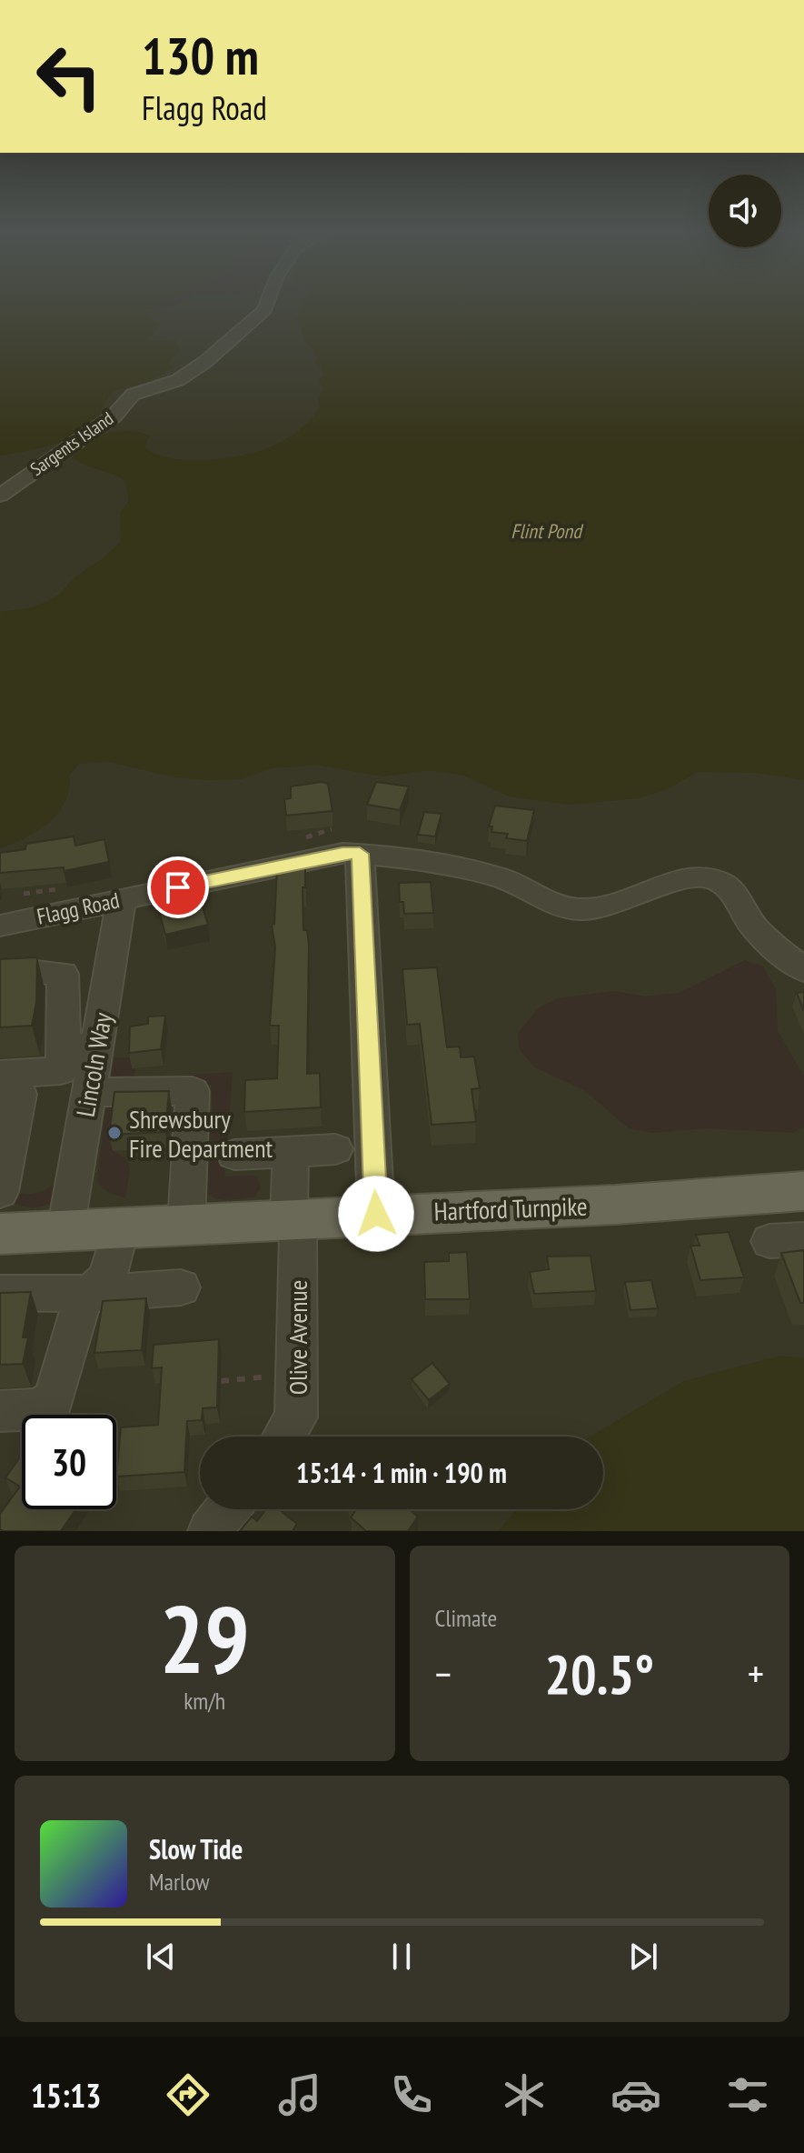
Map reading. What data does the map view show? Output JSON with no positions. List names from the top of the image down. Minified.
{"streets":{"main road":["Hartford Turnpike"],"street":["Sargents Island","Flagg Road","Lincoln Way","Olive Avenue"]},"crossings":[["Flagg Road","Lincoln Way"],["Lincoln Way","Hartford Turnpike"],["Hartford Turnpike","Olive Avenue"]],"water":["Flint Pond"],"places":["Shrewsbury Fire Department"],"page":{"turn":["130 m","Flagg Road"],"limit":"30","trip":"15:14 · 1 min · 190 m","tile":[["29","km/h"],"Climate"],"heat":["−","20.5°","+"],"song":["Slow Tide","Marlow"],"tabs":"15:13"}}
